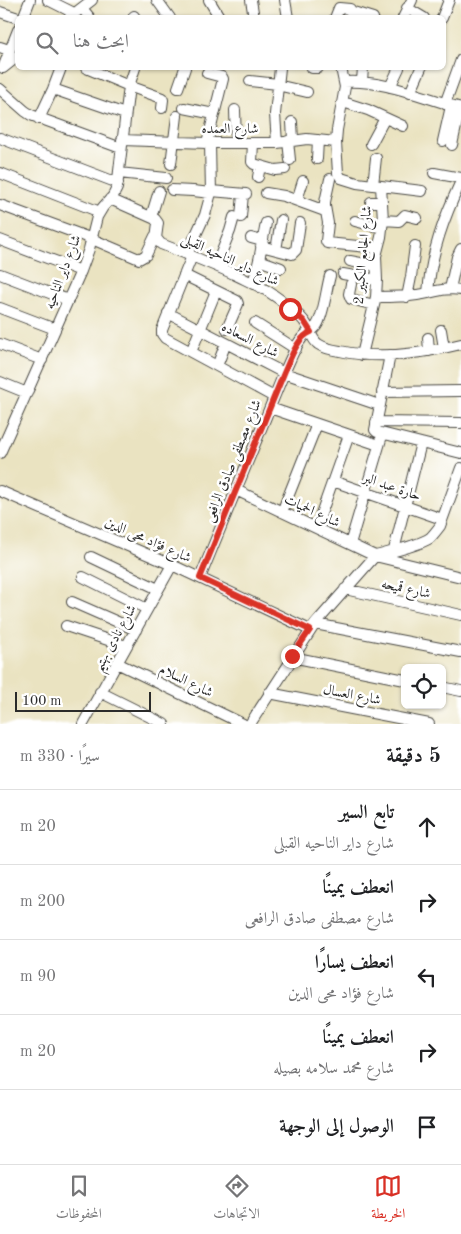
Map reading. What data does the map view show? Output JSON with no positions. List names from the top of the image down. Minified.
{"streets":{"street":["شارع العمده","شارع الجامع الكبير 2","شارع داير الناحيه القبلى","شارع داير الناحيه","شارع السعاده","شارع مصطفى صادق الرافعى","حارة عبد البر","شارع الحميات","شارع فؤاد محى الدين","شارع قميحه","شارع نادى بهتيم","شارع السلام","شارع العسال"]},"crossings":[["شارع العمده","شارع داير الناحيه"],["شارع الجامع الكبير 2","شارع داير الناحيه القبلى"],["شارع داير الناحيه القبلى","شارع مصطفى صادق الرافعى"],["شارع السعاده","شارع مصطفى صادق الرافعى"],["شارع مصطفى صادق الرافعى","شارع الحميات"],["شارع مصطفى صادق الرافعى","شارع فؤاد محى الدين"],["شارع فؤاد محى الدين","شارع نادى بهتيم"],["شارع نادى بهتيم","شارع السلام"]],"scale_bar":"100 m","page":{"search":"ابحث هنا","scale":"100 m","heading":["5 دقيقة","سيرًا · 330 m"],"list":[["تابع السير","شارع داير الناحيه القبلى","20 m"],["انعطف يمينًا","شارع مصطفى صادق الرافعى","200 m"],["انعطف يسارًا","شارع فؤاد محى الدين","90 m"],["انعطف يمينًا","شارع محمد سلامه بصيله","20 m"],"الوصول إلى الوجهة"],"nav":["الخريطة","الاتجاهات","المحفوظات"]}}
